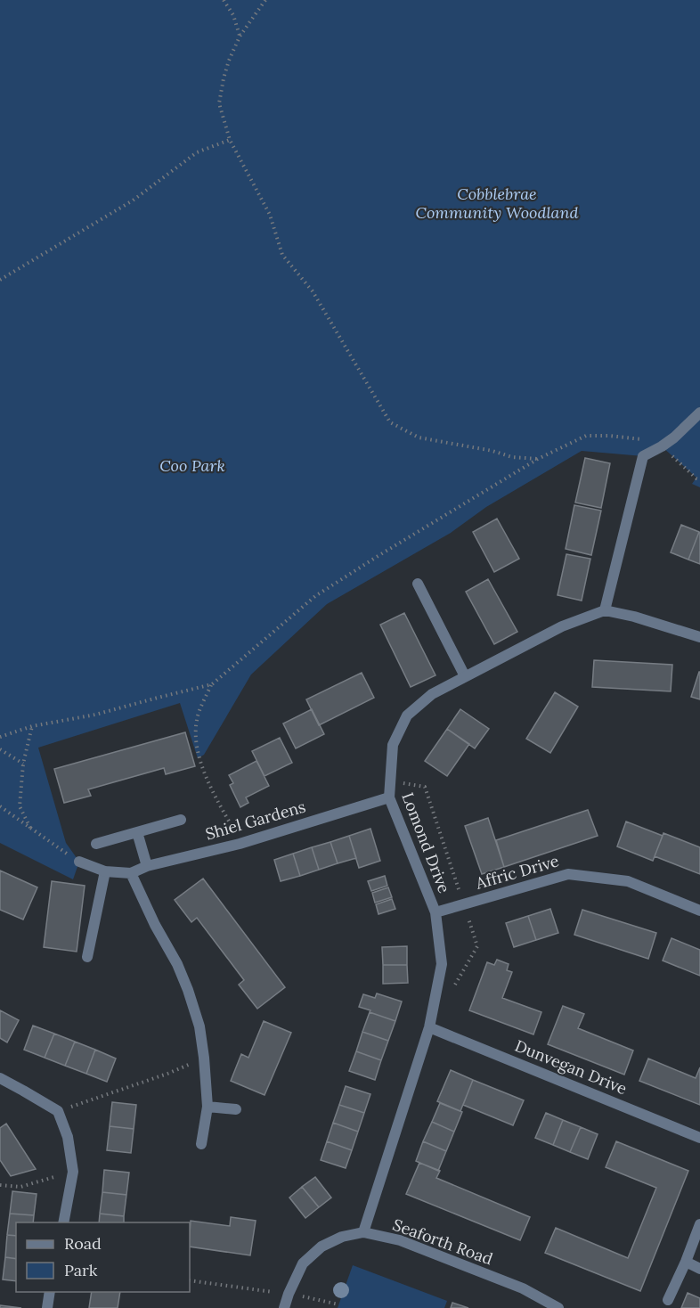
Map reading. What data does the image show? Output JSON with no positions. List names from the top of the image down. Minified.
{"streets":{"street":["Shiel Gardens","Lomond Drive","Affric Drive","Dunvegan Drive","Seaforth Road"]},"crossings":[["Shiel Gardens","Lomond Drive"],["Lomond Drive","Affric Drive"],["Lomond Drive","Dunvegan Drive"],["Lomond Drive","Seaforth Road"]],"parks":["Cobblebrae Community Woodland","Coo Park"],"legend":["Road","Park"]}
